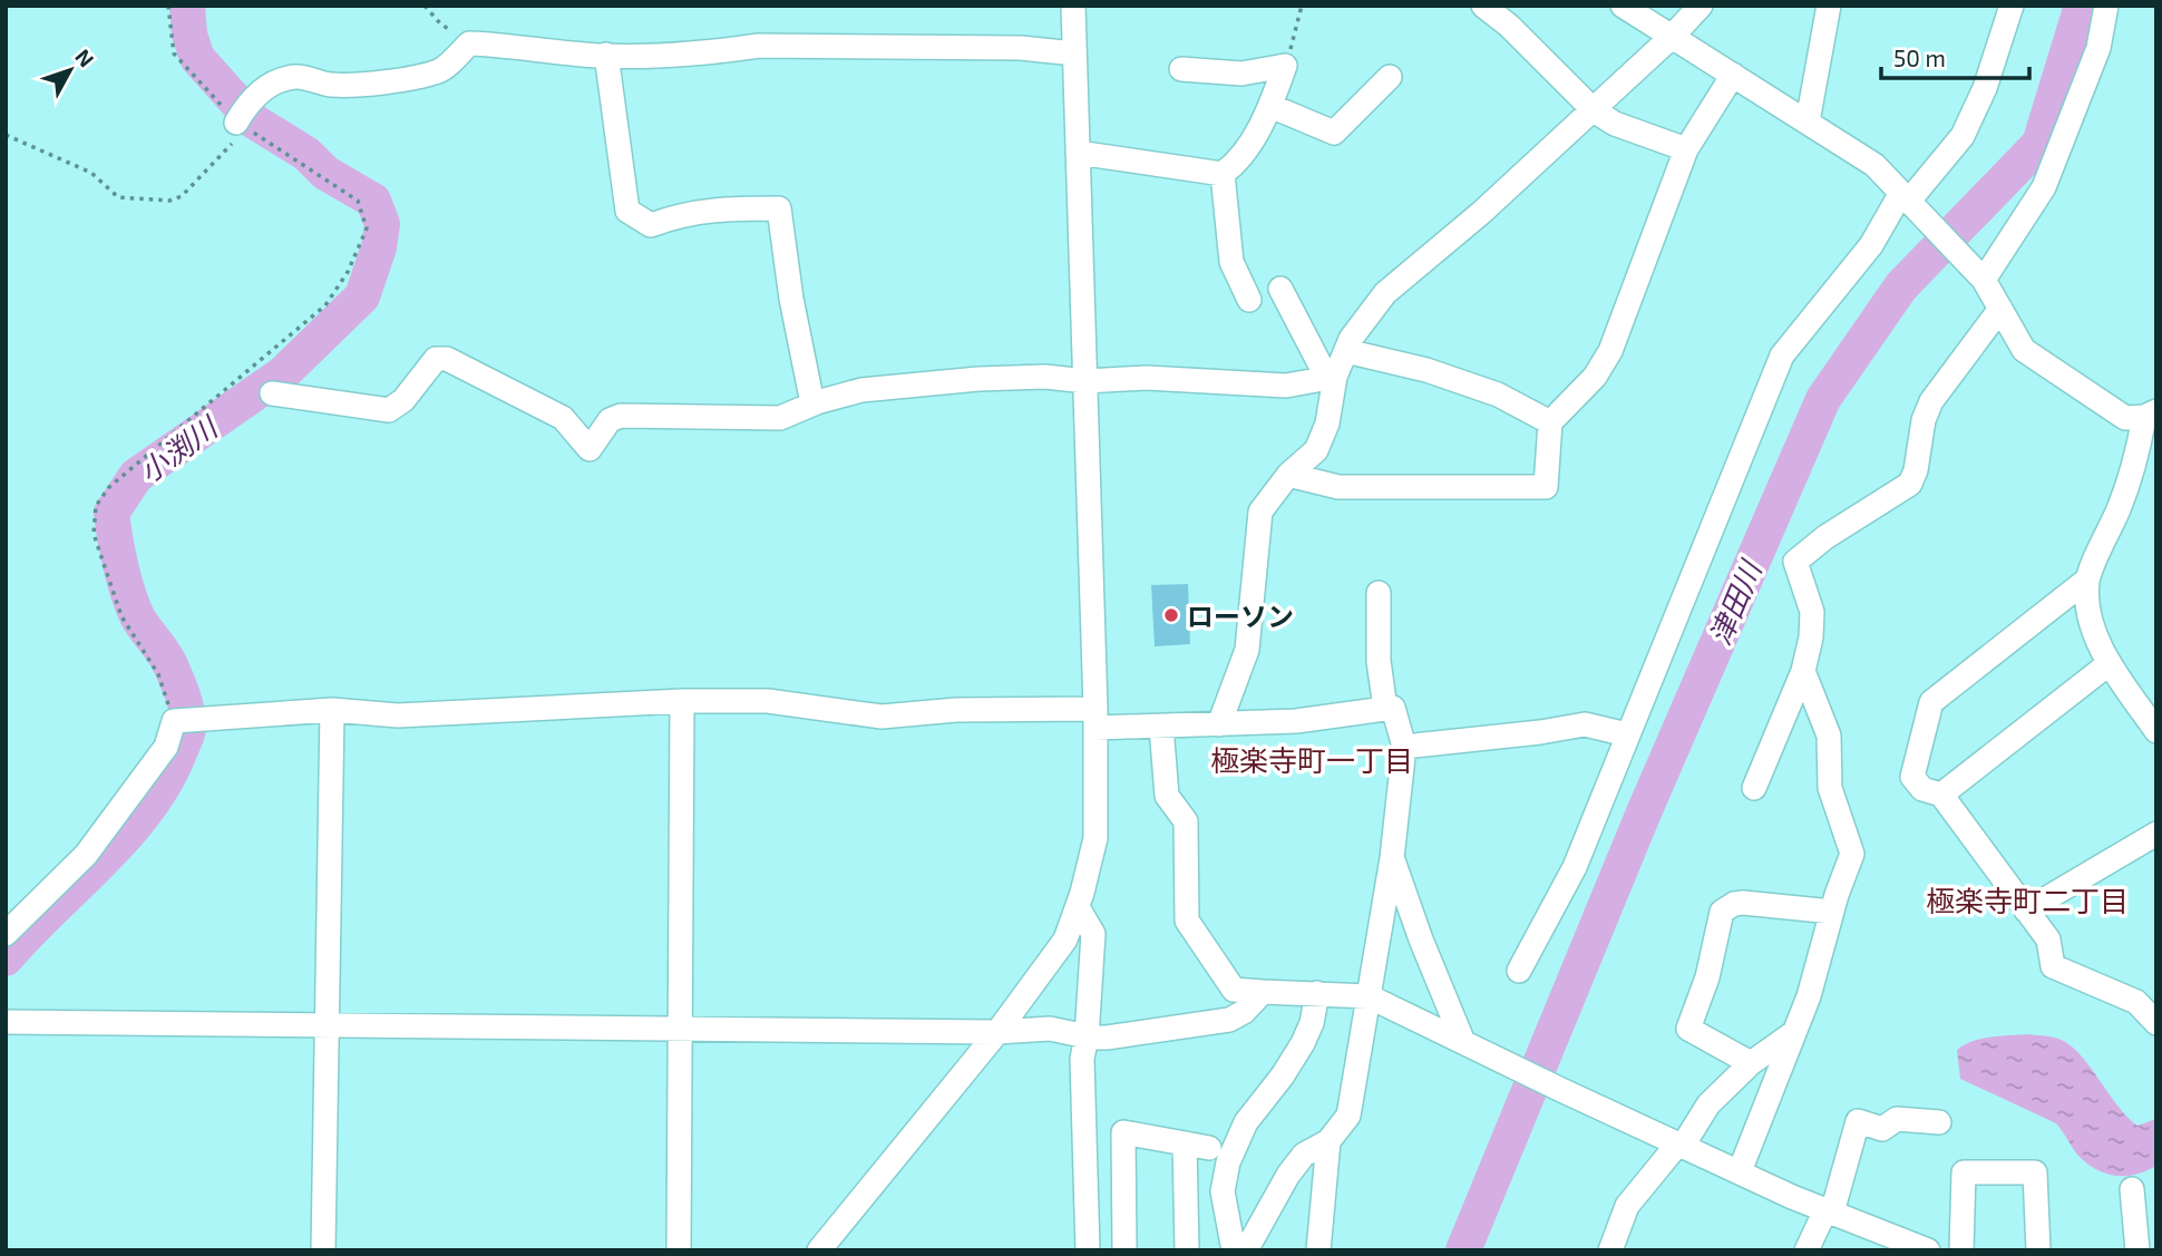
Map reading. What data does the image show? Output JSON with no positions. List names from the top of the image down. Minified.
{"districts":["極楽寺町一丁目","極楽寺町二丁目"],"water":["小渕川","津田川"],"places":["ローソン"],"scale_bar":"50 m","north":"top right"}
